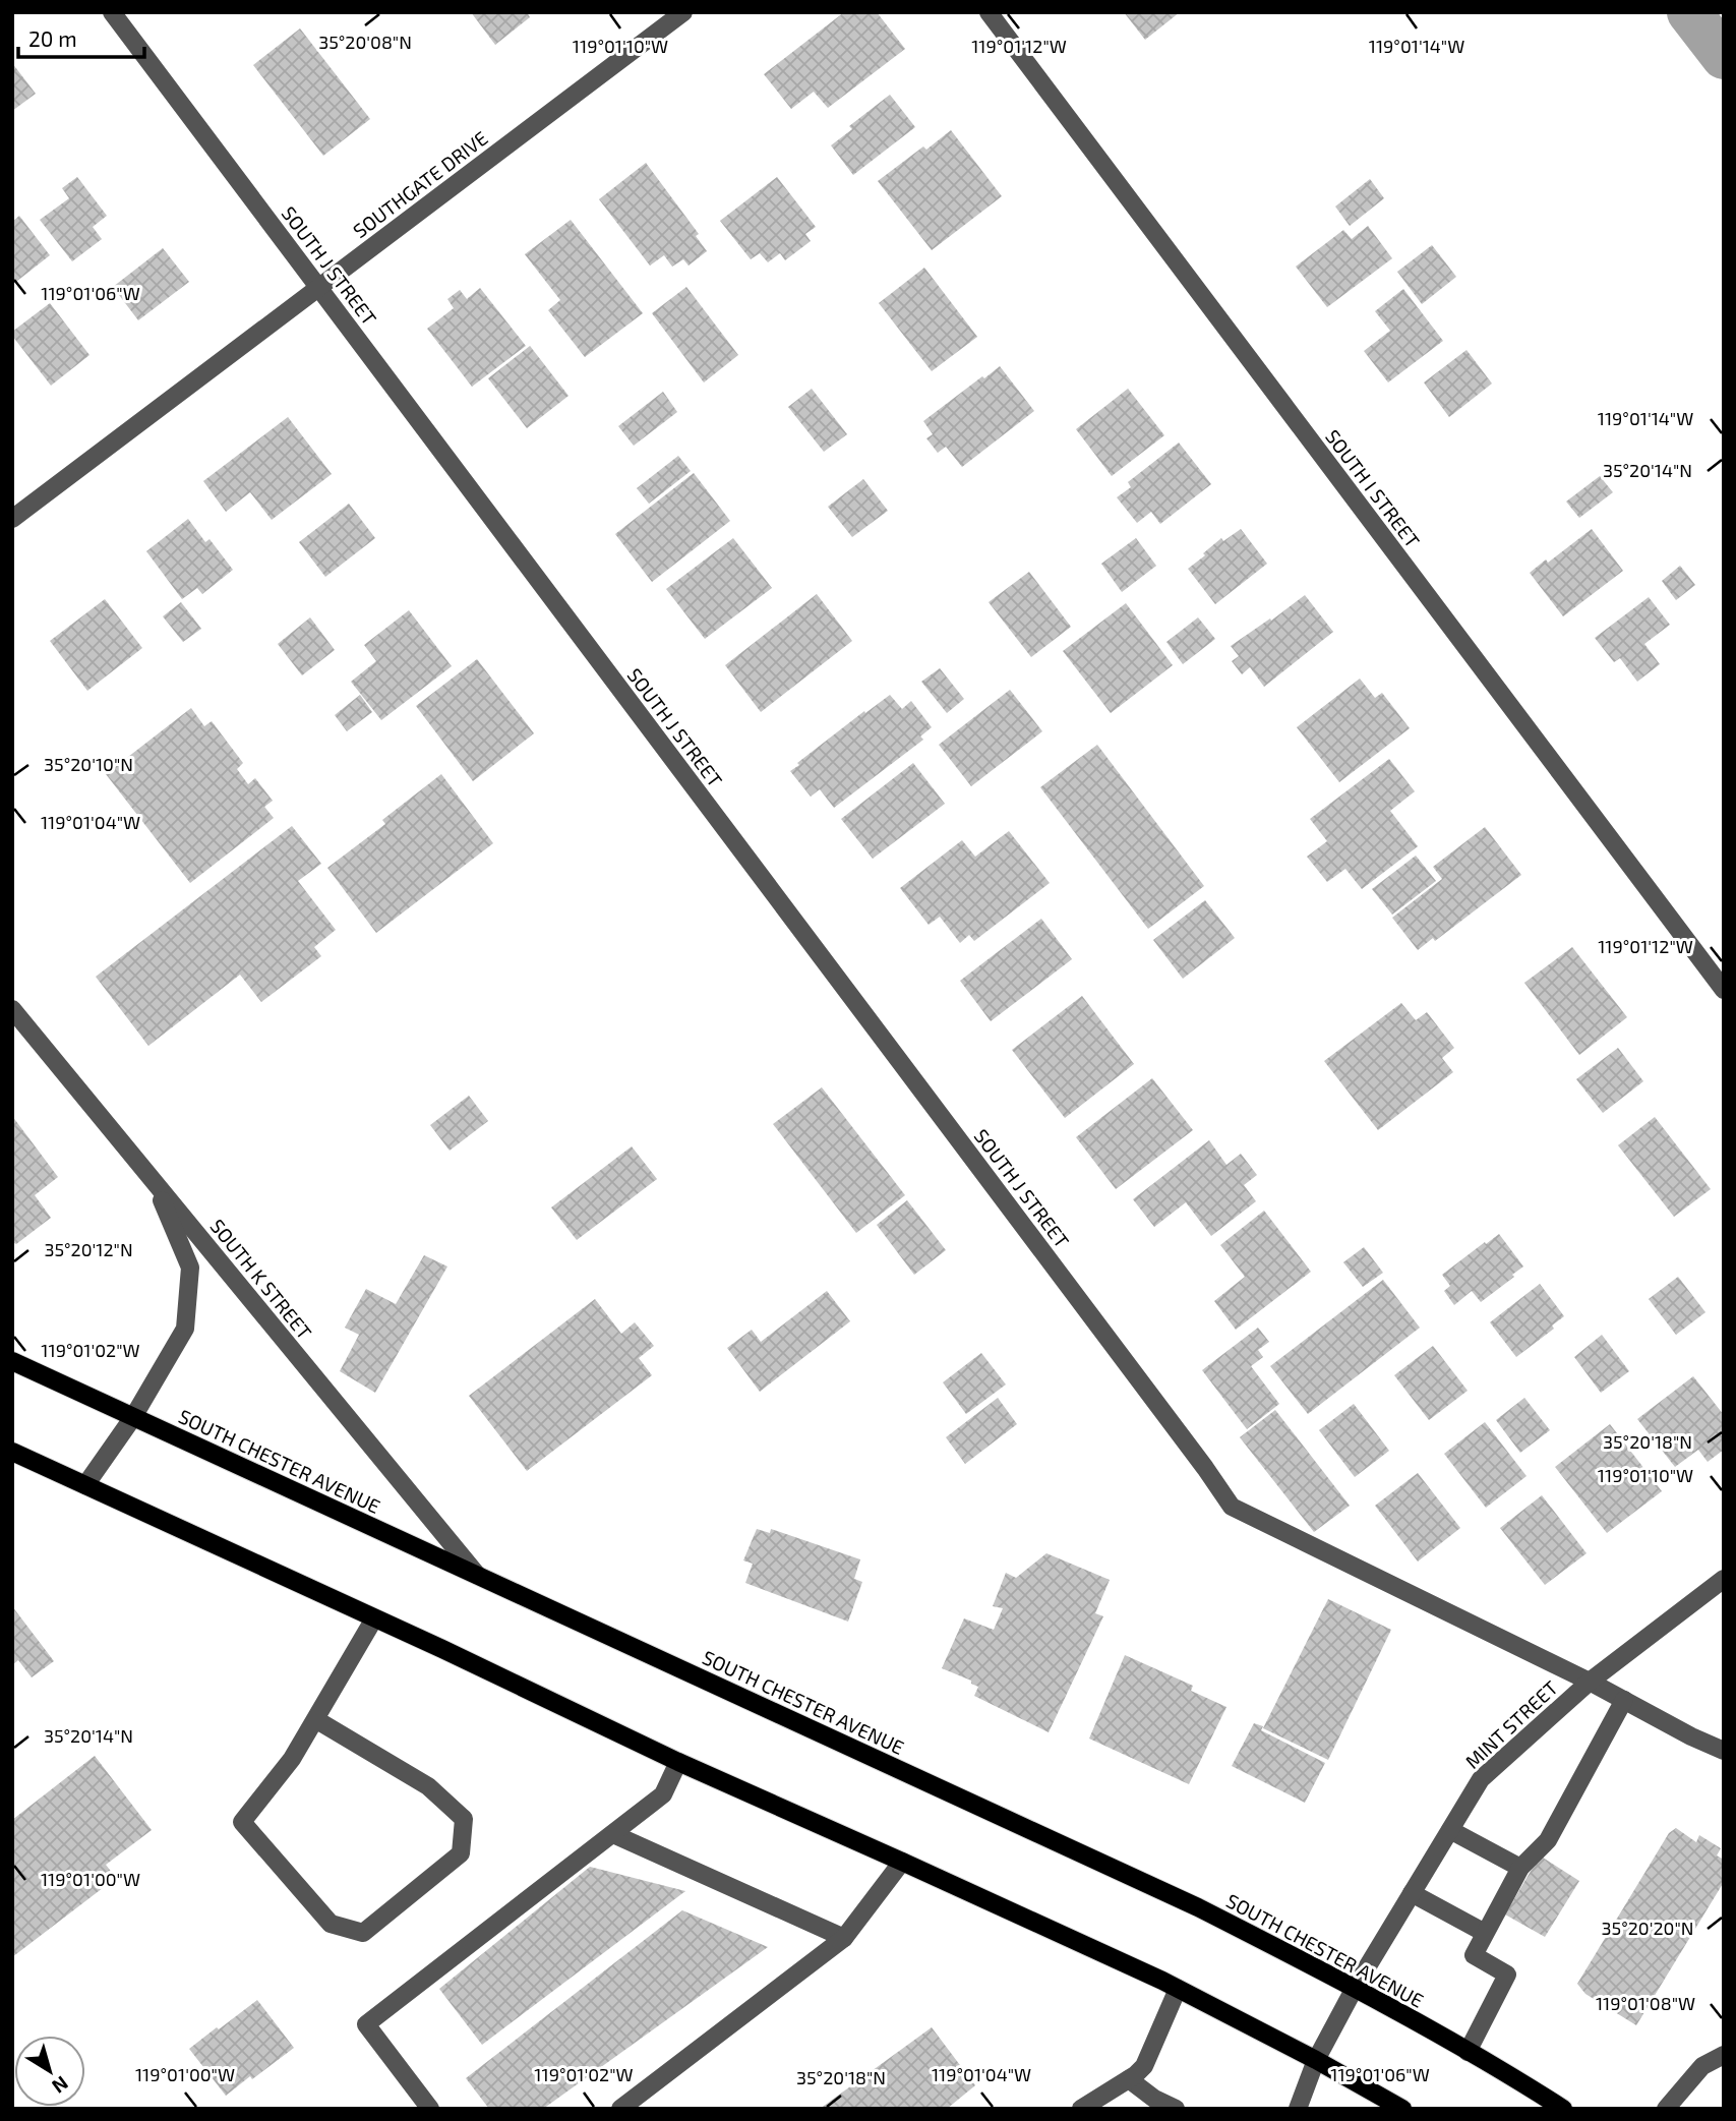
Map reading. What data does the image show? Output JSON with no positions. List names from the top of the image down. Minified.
{"streets":{"main road":["SOUTH CHESTER AVENUE"],"street":["SOUTHGATE DRIVE","SOUTH J STREET","SOUTH I STREET","SOUTH K STREET","MINT STREET"]},"crossings":[["SOUTHGATE DRIVE","SOUTH J STREET"],["SOUTH J STREET","MINT STREET"],["SOUTH K STREET","SOUTH CHESTER AVENUE"],["SOUTH CHESTER AVENUE","MINT STREET"]],"scale_bar":"20 m","north":"bottom right","coordinates":["35°20'08\"N","119°01'12\"W","119°01'14\"W","119°01'10\"W","119°01'06\"W","35°20'14\"N","35°20'10\"N","119°01'04\"W","35°20'12\"N","119°01'02\"W","35°20'18\"N","119°01'00\"W","35°20'20\"N","119°01'08\"W"]}
